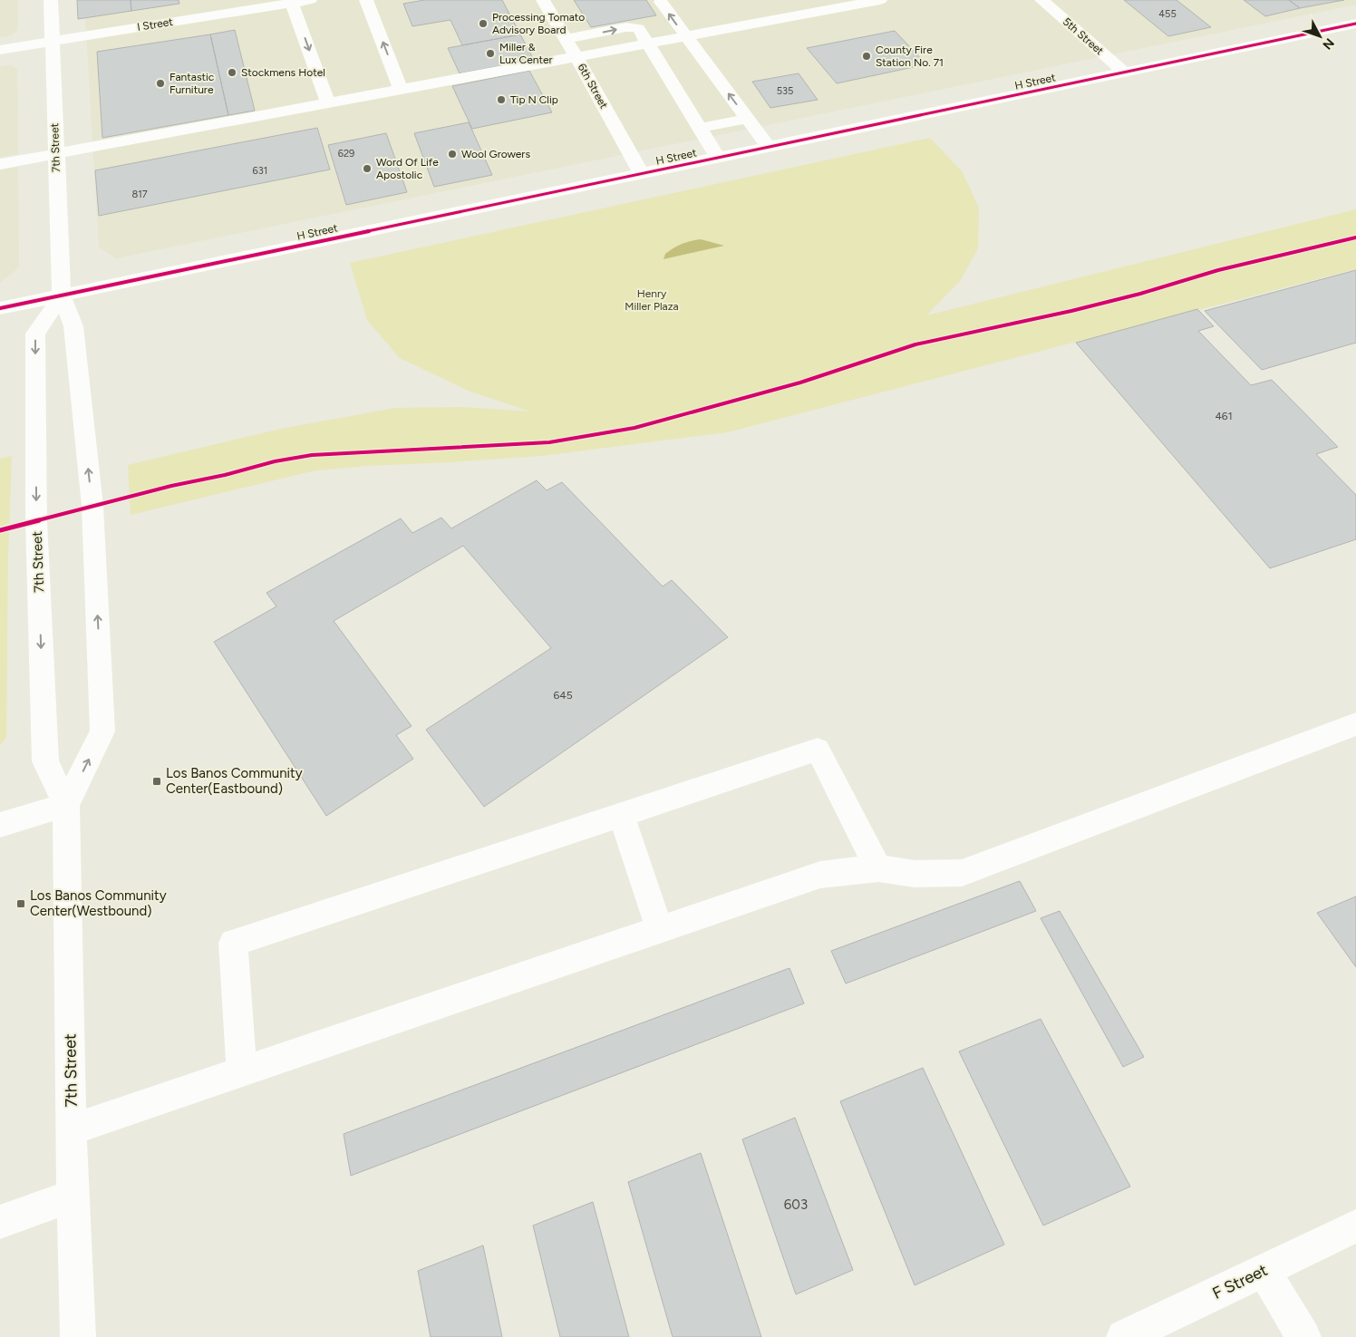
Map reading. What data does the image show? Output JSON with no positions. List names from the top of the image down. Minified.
{"streets":{"street":["I Street","5th Street","H Street","6th Street","7th Street","F Street"]},"crossings":[["I Street","7th Street"],["5th Street","H Street"],["H Street","6th Street"],["H Street","7th Street"]],"parks":["Henry Miller Plaza"],"places":{"other":["Processing Tomato Advisory Board","Miller & Lux Center","County Fire Station No. 71","Stockmens Hotel","Fantastic Furniture","Tip N Clip","Wool Growers","Word Of Life Apostolic"],"transit":["Los Banos Community Center(Eastbound)","Los Banos Community Center(Westbound)"]},"house_numbers":["455","535","629","631","817","461","645","603"],"north":"bottom right"}
